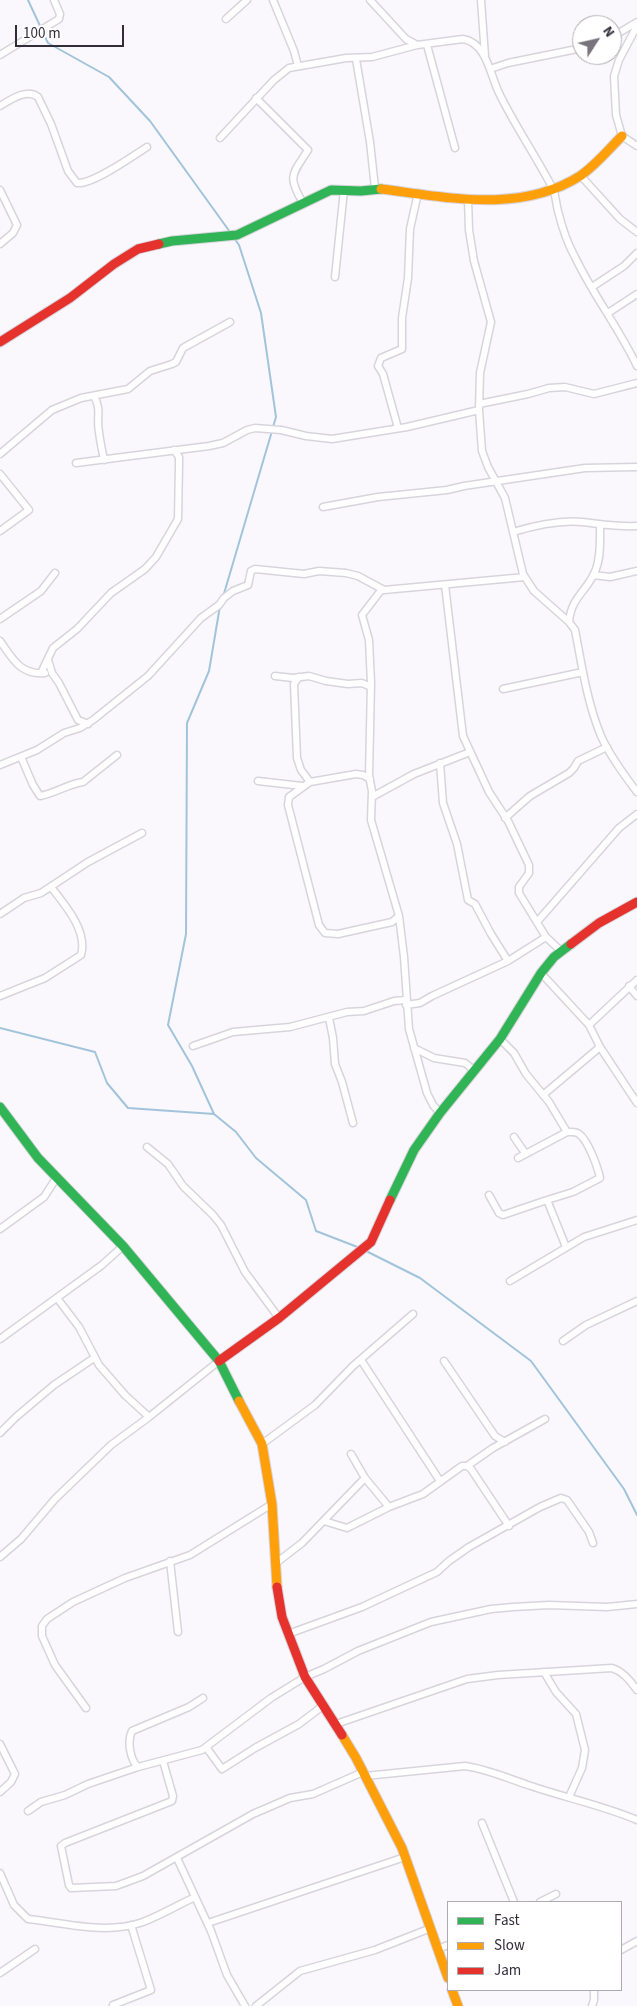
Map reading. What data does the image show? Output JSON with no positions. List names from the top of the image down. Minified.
{"legend":["Fast","Slow","Jam"],"scale_bar":"100 m","north":"top right"}
